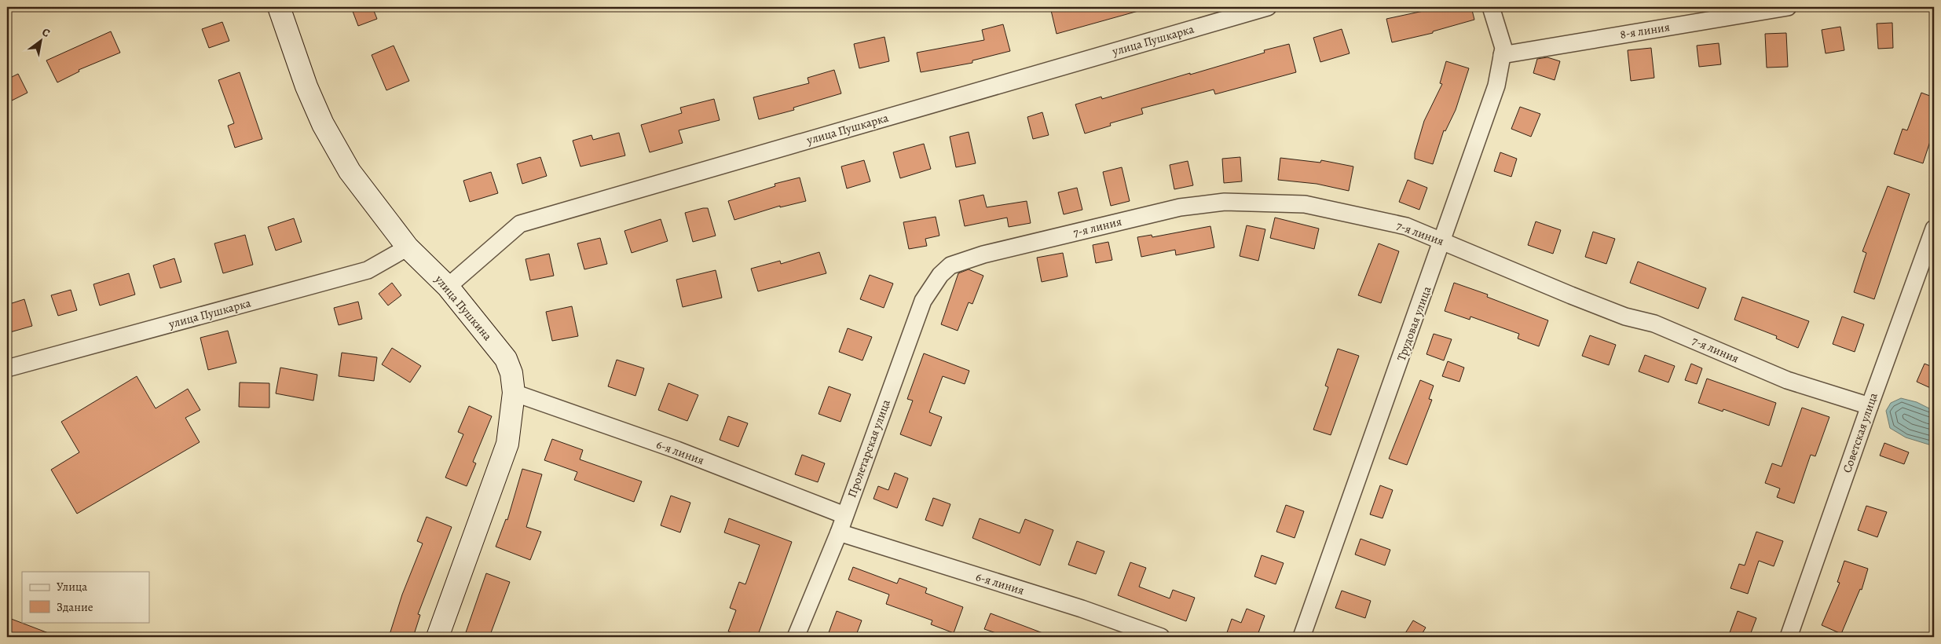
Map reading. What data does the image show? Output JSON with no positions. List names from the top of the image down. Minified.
{"streets":{"street":["8-я линия","улица Пушкарка","7-я линия","улица Пушкина","Трудовая улица","Советская улица","Пролетарская улица","6-я линия"]},"crossings":[["8-я линия","Трудовая улица"],["улица Пушкарка","улица Пушкина"],["7-я линия","Трудовая улица"],["7-я линия","Советская улица"],["7-я линия","Пролетарская улица"],["улица Пушкина","6-я линия"],["Пролетарская улица","6-я линия"]],"legend":["Улица","Здание"],"north":"top right"}
